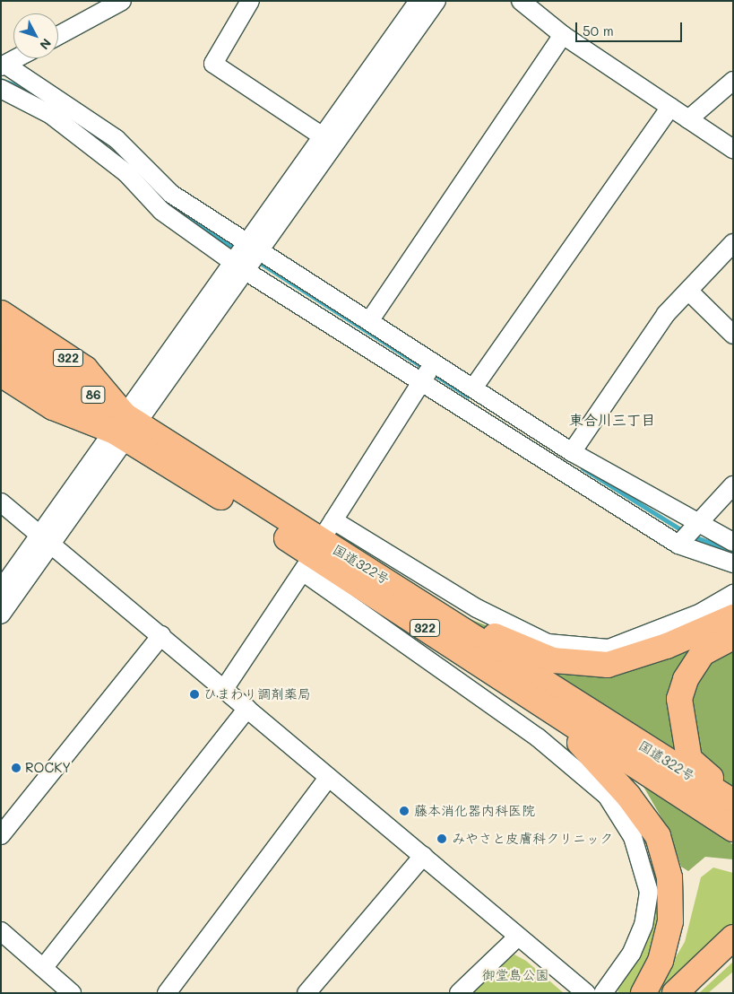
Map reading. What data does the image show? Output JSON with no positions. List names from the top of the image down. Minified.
{"streets":{"highway":["322","国道322号"],"main road":["86"]},"crossings":[["86","国道322号"]],"districts":["東合川三丁目"],"parks":["御堂島公園"],"places":["ひまわり調剤薬局","ROCKY","藤本消化器内科医院","みやさと皮膚科クリニック"],"scale_bar":"50 m","north":"bottom right"}
